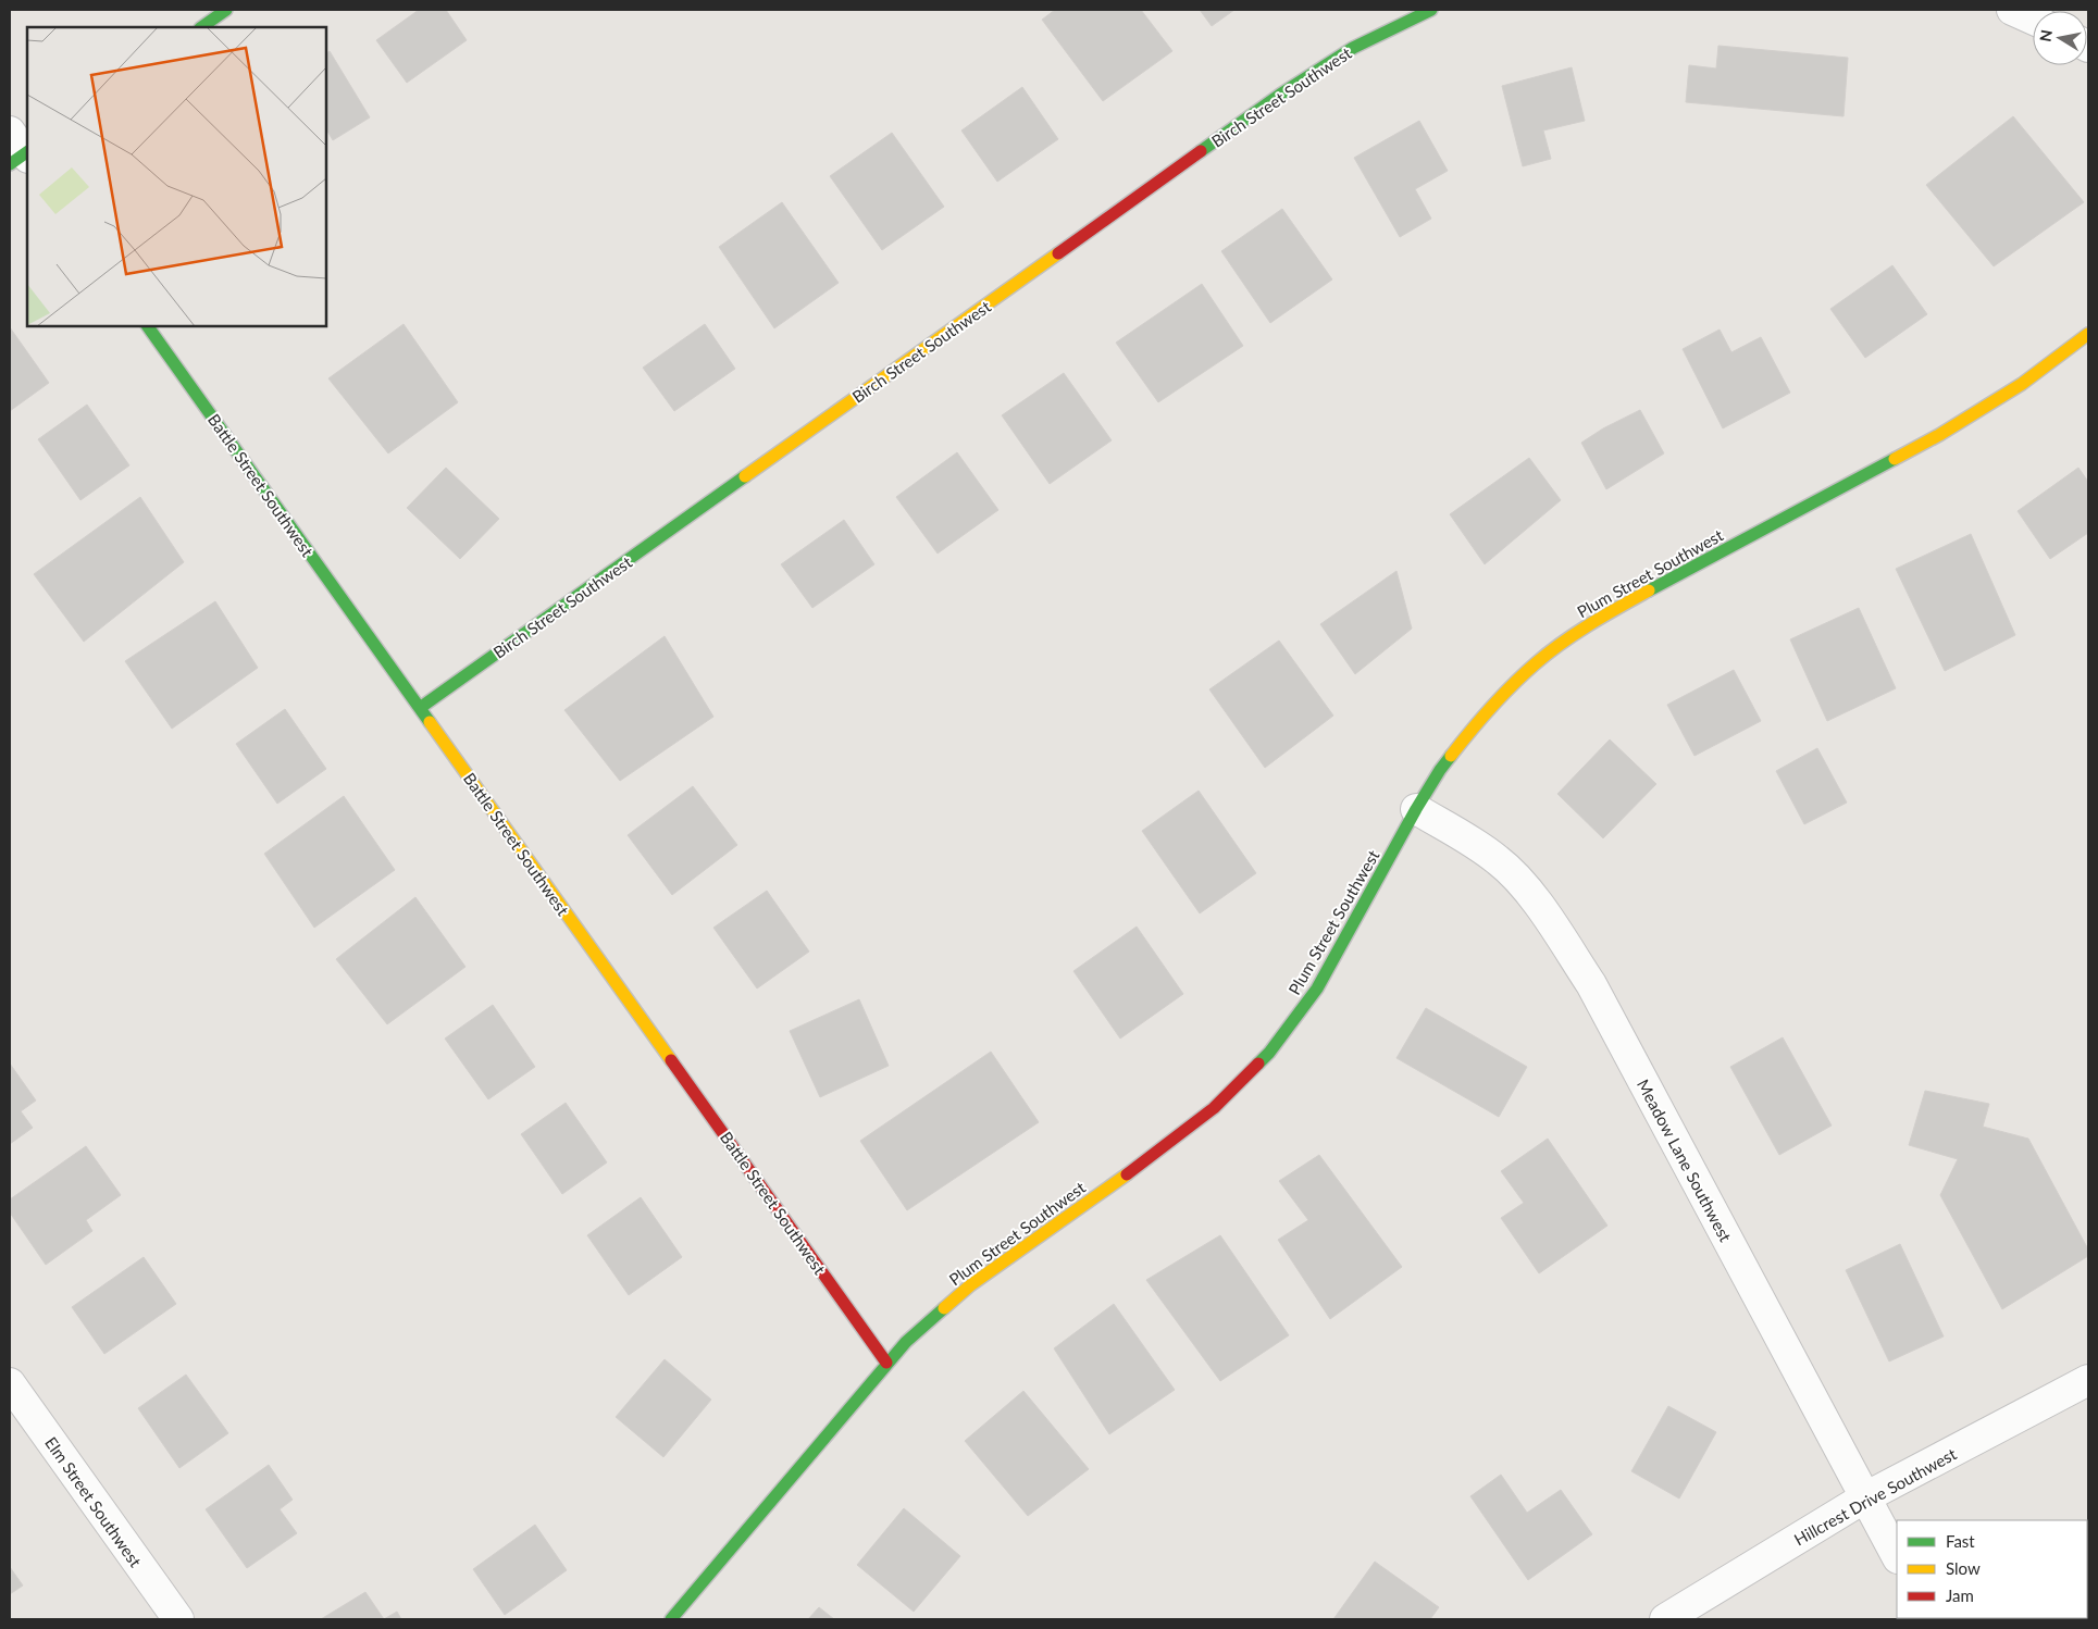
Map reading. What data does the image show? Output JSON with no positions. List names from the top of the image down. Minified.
{"streets":{"street":["Birch Street Southwest","Battle Street Southwest","Plum Street Southwest","Meadow Lane Southwest","Hillcrest Drive Southwest","Elm Street Southwest"]},"crossings":[["Birch Street Southwest","Battle Street Southwest"],["Battle Street Southwest","Plum Street Southwest"],["Plum Street Southwest","Meadow Lane Southwest"],["Meadow Lane Southwest","Hillcrest Drive Southwest"]],"legend":["Fast","Slow","Jam"],"north":"left"}
